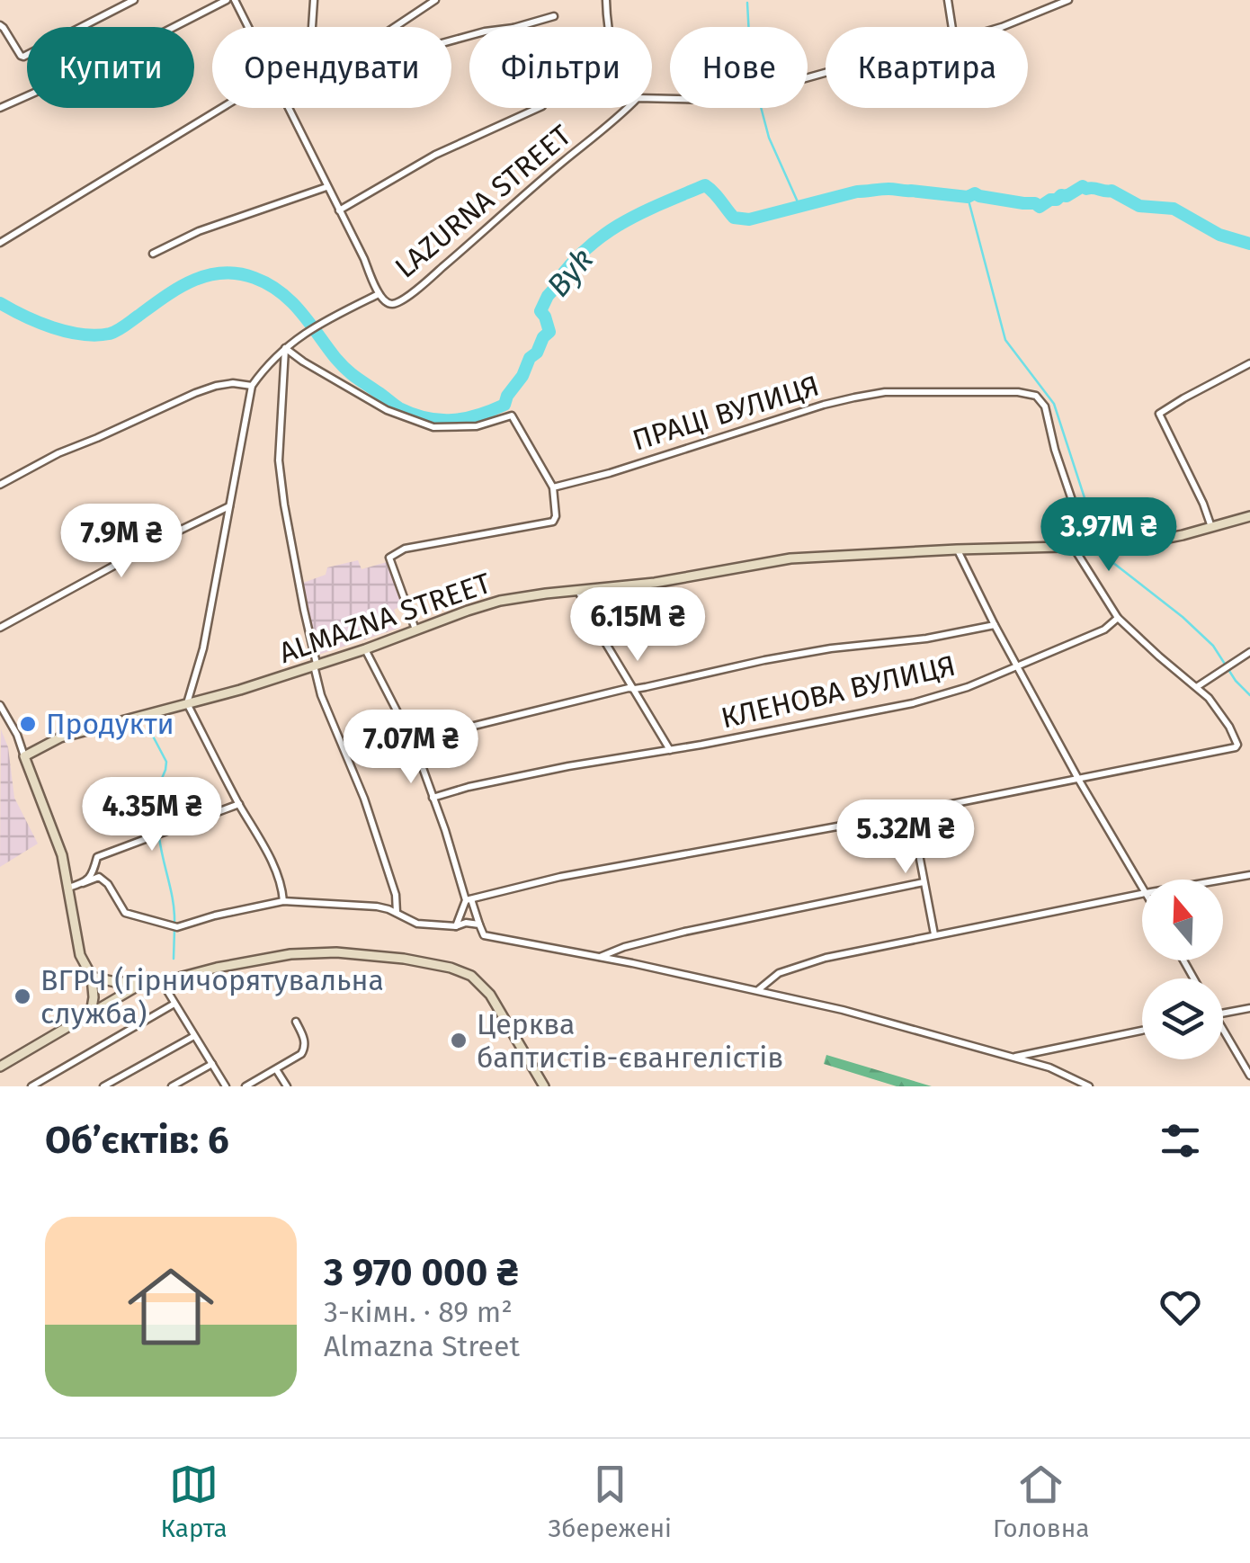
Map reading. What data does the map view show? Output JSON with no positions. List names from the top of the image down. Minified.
{"streets":{"main road":["ALMAZNA STREET"],"street":["LAZURNA STREET","ПРАЦІ ВУЛИЦЯ","КЛЕНОВА ВУЛИЦЯ"]},"crossings":[["ПРАЦІ ВУЛИЦЯ","ALMAZNA STREET"]],"water":["Byk"],"places":["Продукти","ВГРЧ (гірничорятувальна служба)","Церква баптистів-євангелістів"],"north":"top","page":{"chip":["Купити","Орендувати","Фільтри","Нове","Квартира"],"price":["3.97M ₴","7.9M ₴","6.15M ₴","7.07M ₴","4.35M ₴","5.32M ₴"],"heading":"Об’єктів: 6","list":[{"name":"3 970 000 ₴","note":"3-кімн. · 89 m² · Almazna Street"}],"tabs":["Карта","Збережені","Головна"]}}
